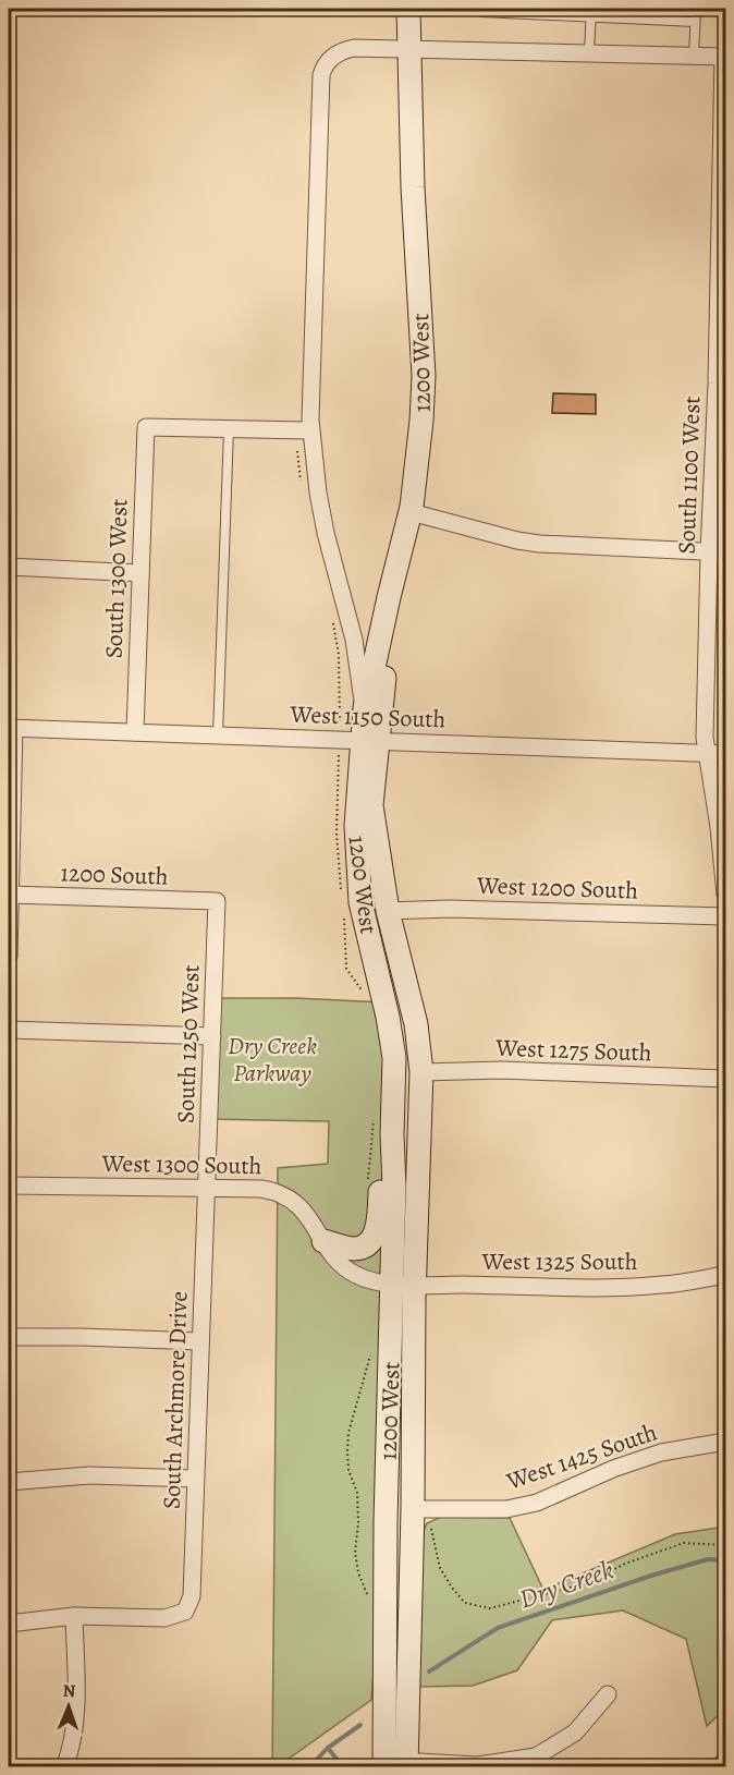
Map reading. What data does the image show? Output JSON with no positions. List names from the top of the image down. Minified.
{"streets":{"street":["1200 West","South 1100 West","South 1300 West","West 1150 South","1200 South","West 1200 South","South 1250 West","West 1275 South","West 1300 South","West 1325 South","South Archmore Drive","West 1425 South"]},"crossings":[["1200 West","West 1150 South"],["1200 West","West 1200 South"],["1200 West","West 1275 South"],["1200 West","West 1300 South"],["1200 West","West 1325 South"],["1200 West","West 1425 South"],["South 1100 West","West 1150 South"],["South 1300 West","West 1150 South"],["1200 South","South 1250 West"],["South 1250 West","West 1300 South"],["South 1250 West","South Archmore Drive"],["West 1300 South","West 1325 South"],["West 1300 South","South Archmore Drive"]],"water":["Dry Creek"],"parks":["Dry Creek Parkway"],"north":"top"}
